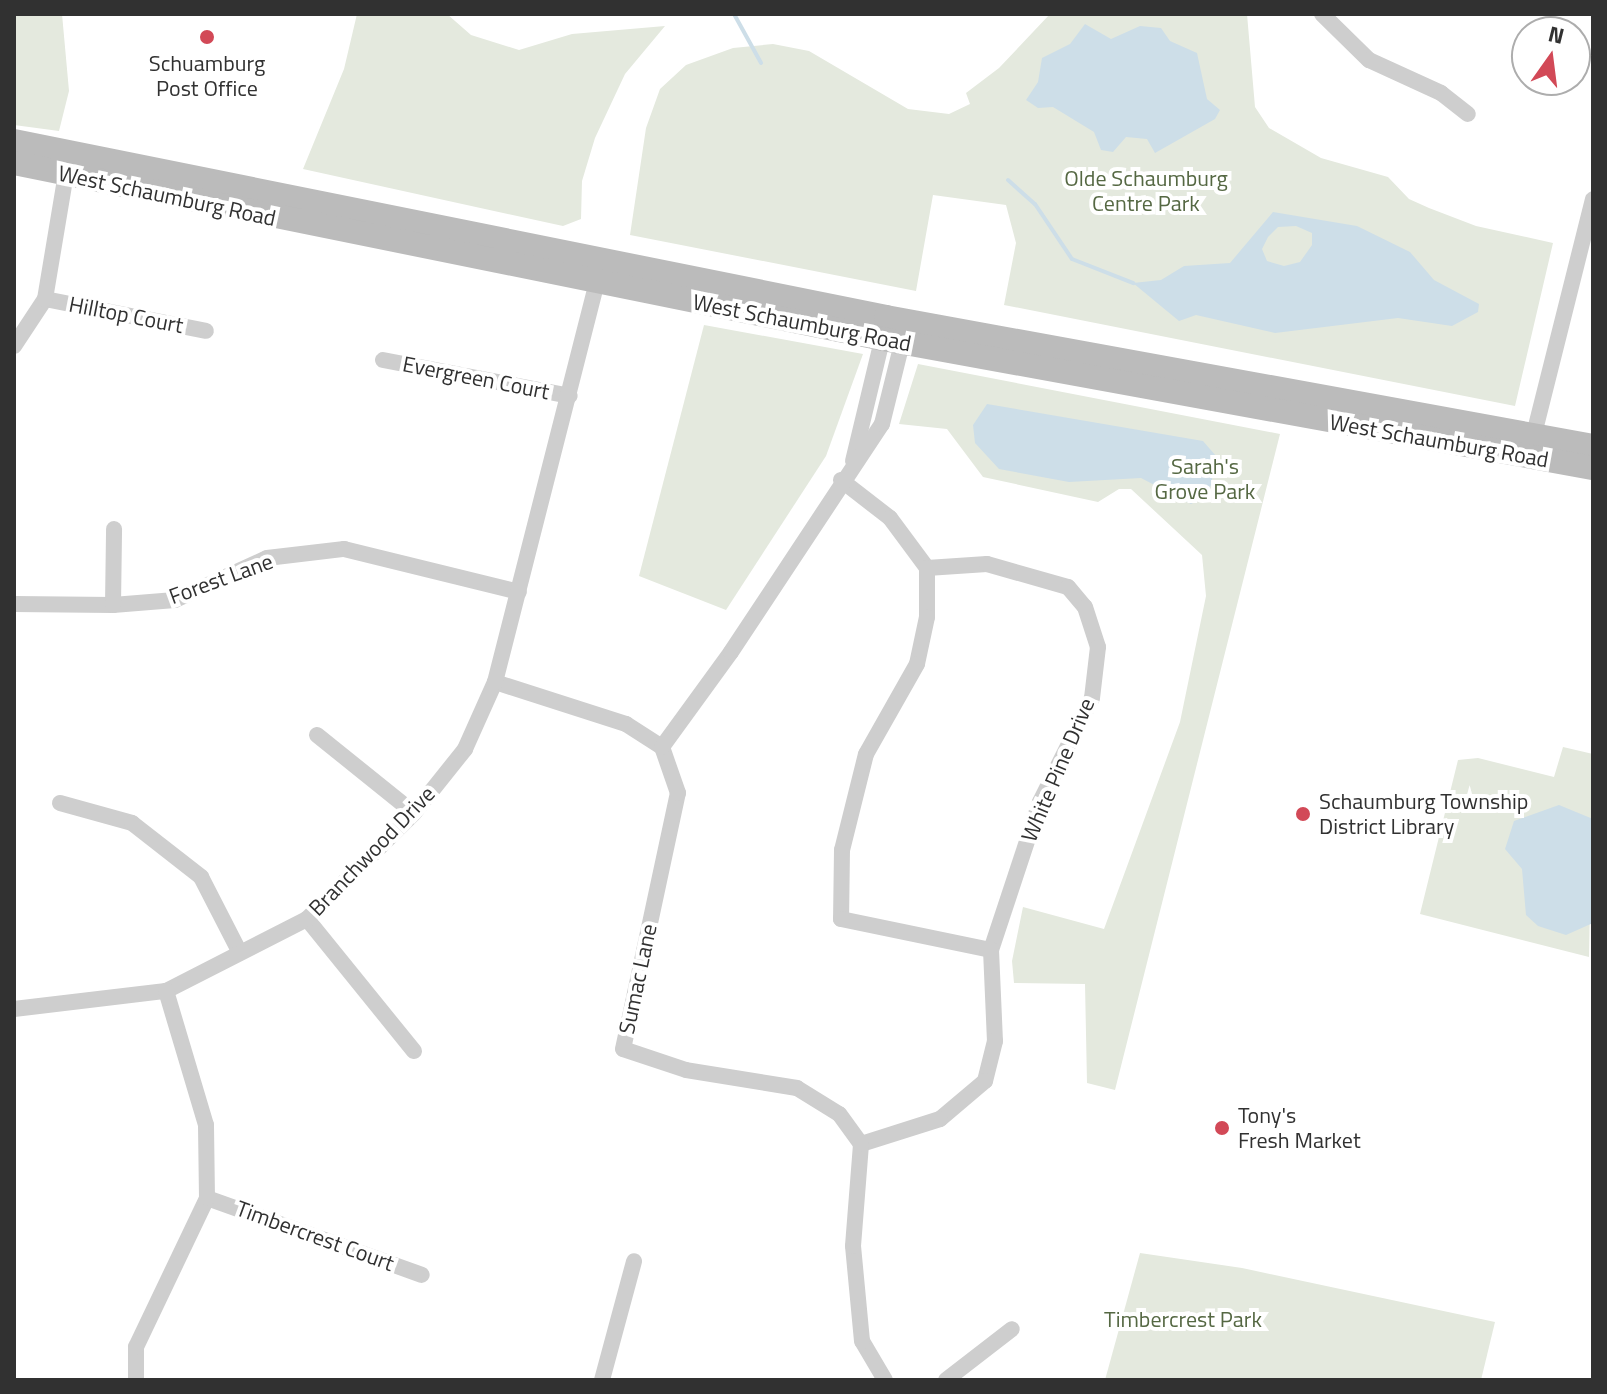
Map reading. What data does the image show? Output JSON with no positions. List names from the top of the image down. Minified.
{"streets":{"main road":["West Schaumburg Road"],"street":["Hilltop Court","Evergreen Court","Forest Lane","White Pine Drive","Branchwood Drive","Sumac Lane","Timbercrest Court"]},"crossings":[["West Schaumburg Road","Branchwood Drive"],["Evergreen Court","Branchwood Drive"],["Forest Lane","Branchwood Drive"],["White Pine Drive","Sumac Lane"]],"parks":["Olde Schaumburg Centre Park","Sarah's Grove Park","Timbercrest Park"],"places":["Schuamburg Post Office","Schaumburg Township District Library","Tony's Fresh Market"],"north":"top"}
